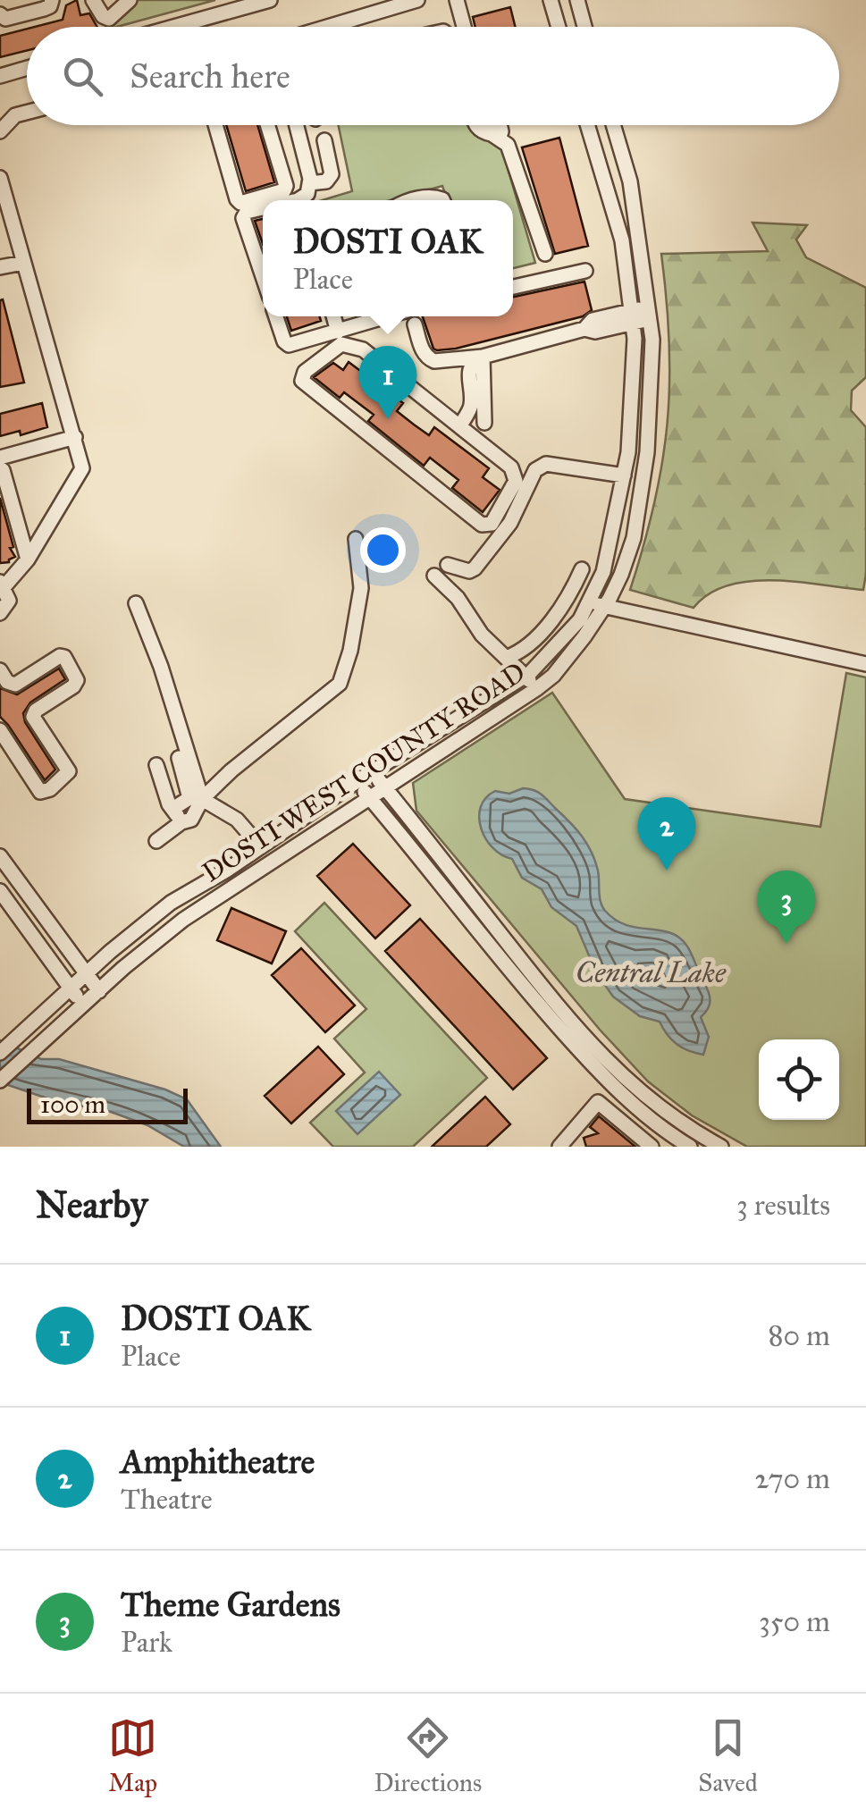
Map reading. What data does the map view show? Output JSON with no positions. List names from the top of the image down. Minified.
{"streets":{"street":["DOSTI WEST COUNTY ROAD"]},"water":["Central Lake"],"scale_bar":"100 m","page":{"search":"Search here","popup":["DOSTI OAK","Place"],"pins":["1","2","3"],"scale":"100 m","heading":["Nearby","3 results"],"list":[{"mark":"1","name":"DOSTI OAK","note":"Place","value":"80 m"},{"mark":"2","name":"Amphitheatre","note":"Theatre","value":"270 m"},{"mark":"3","name":"Theme Gardens","note":"Park","value":"350 m"}],"nav":["Map","Directions","Saved"]}}
